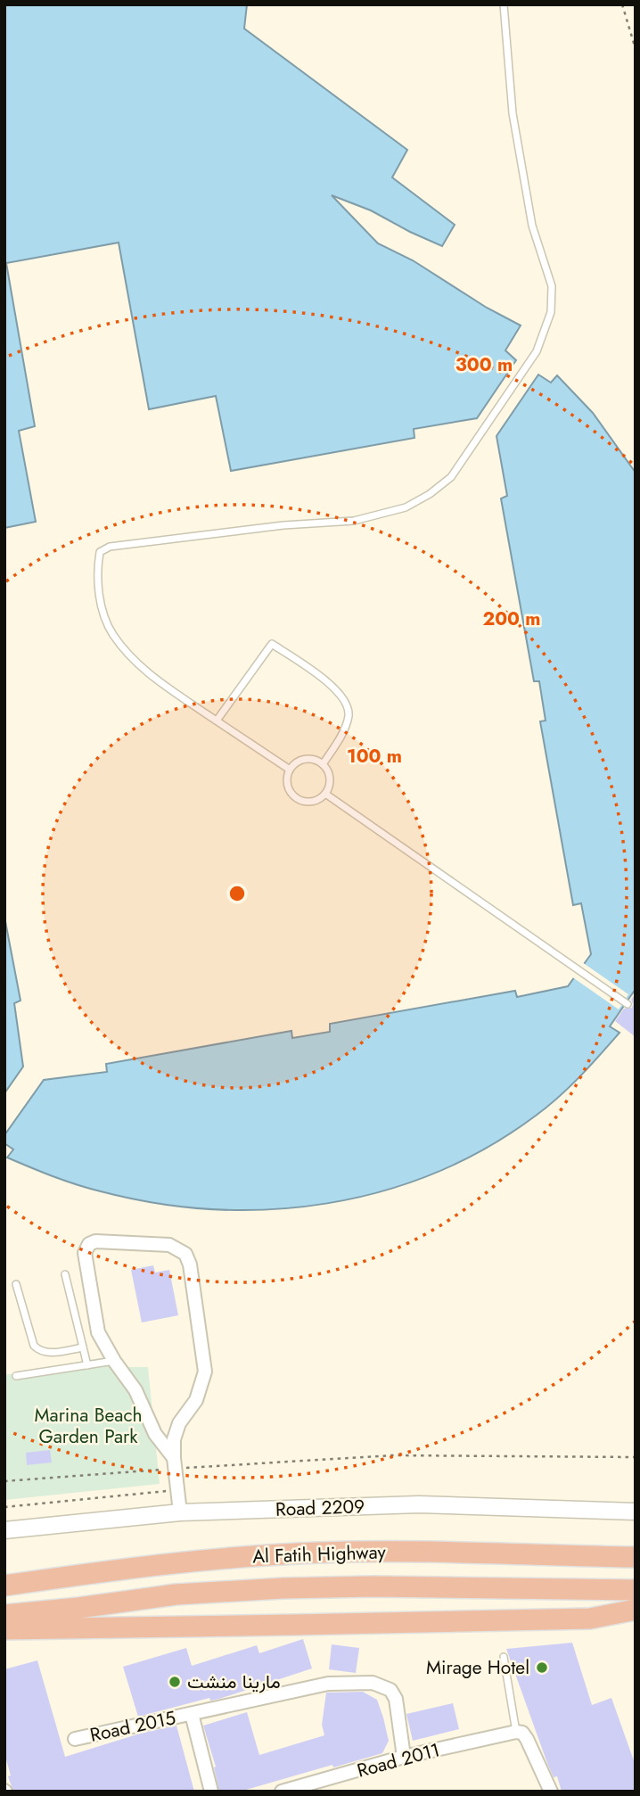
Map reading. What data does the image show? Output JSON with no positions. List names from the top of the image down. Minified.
{"streets":{"main road":["Al Fatih Highway"],"street":["Road 2209","Road 2015","Road 2011"]},"crossings":[["Road 2015","Road 2011"]],"parks":["Marina Beach Garden Park"],"places":["Mirage Hotel","مارينا منشت"],"rings":["300 m","200 m","100 m"]}
